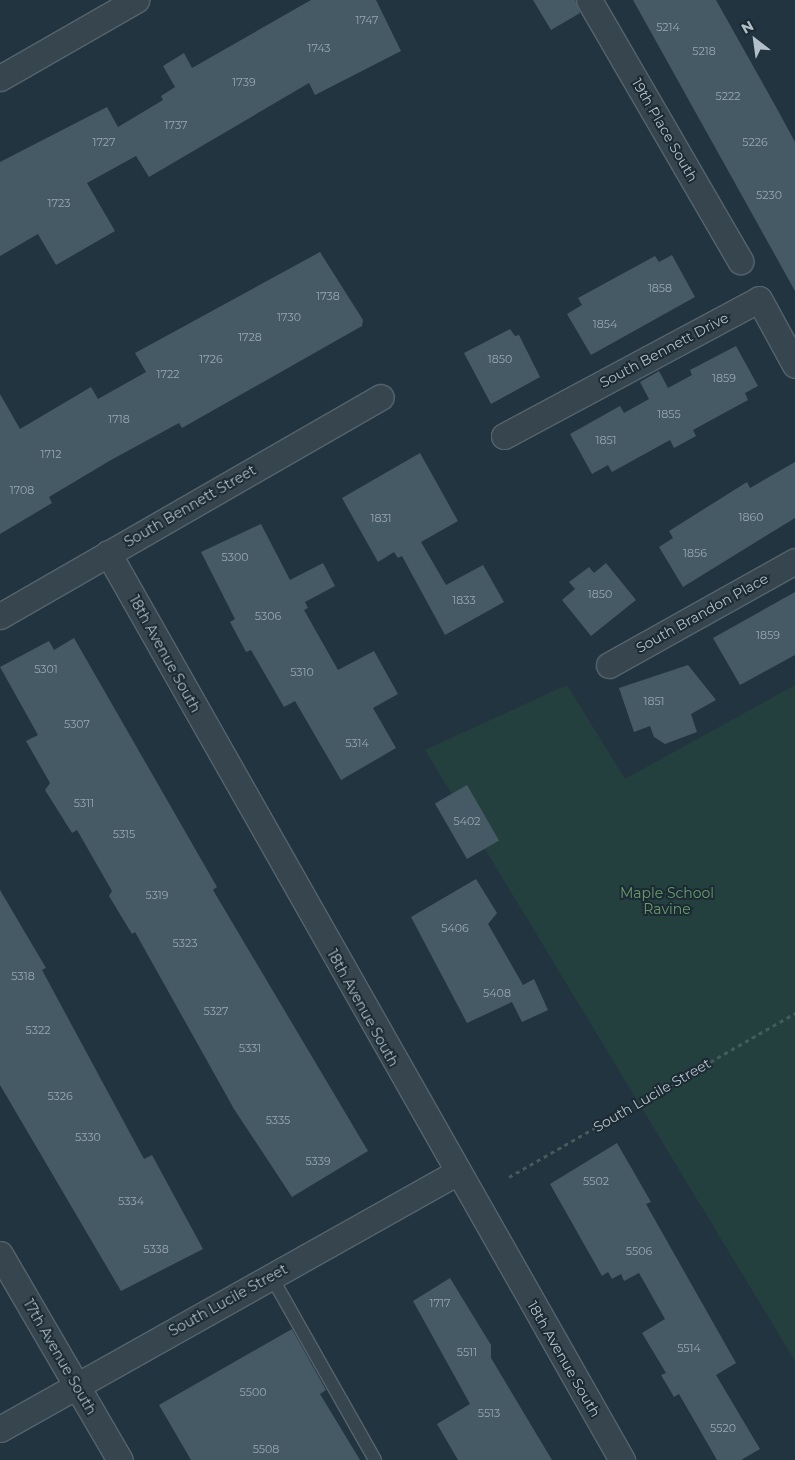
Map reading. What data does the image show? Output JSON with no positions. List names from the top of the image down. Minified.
{"streets":{"street":["19th Place South","South Bennett Drive","South Bennett Street","South Brandon Place","18th Avenue South","South Lucile Street","17th Avenue South"]},"crossings":[["South Bennett Street","18th Avenue South"],["18th Avenue South","South Lucile Street"],["South Lucile Street","17th Avenue South"]],"parks":["Maple School Ravine"],"house_numbers":["1747","5214","1743","5218","1739","5222","1737","1727","5226","5230","1723","1858","1738","1730","1854","1728","1726","1850","1722","1859","1855","1718","1851","1712","1708","1860","1831","1856","5300","1850","1833","5306","1859","5301","5310","1851","5307","5314","5311","5402","5315","5319","5406","5323","5318","5408","5327","5322","5331","5326","5335","5330","5339","5502","5334","5338","5506","1717","5514","5511","5500","5513","5520","5508"],"north":"top left"}
